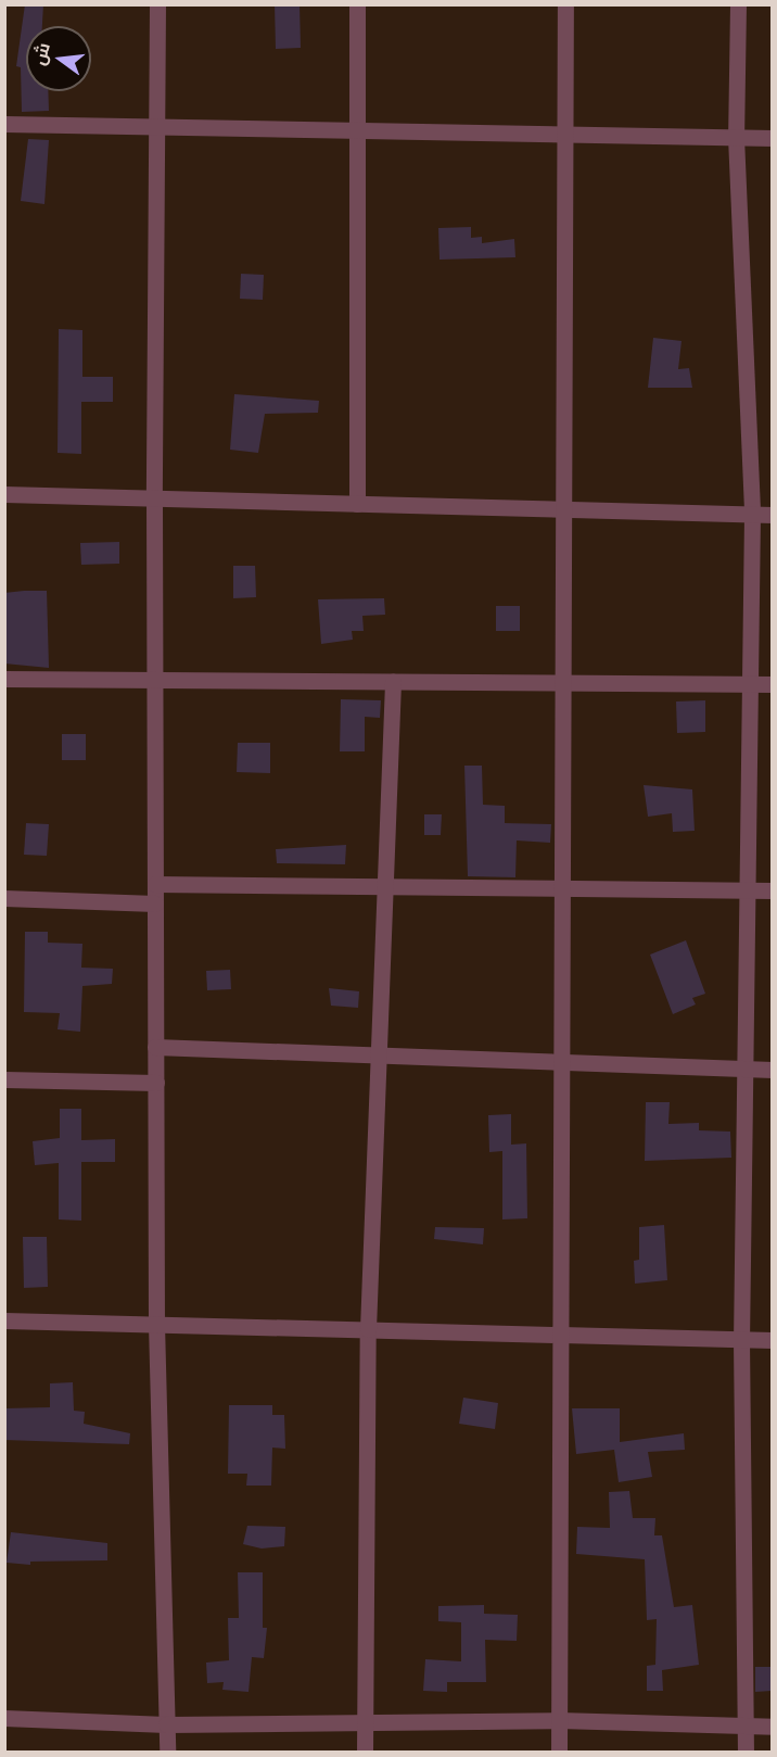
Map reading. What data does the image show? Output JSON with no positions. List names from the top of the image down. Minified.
{"north":"left"}
